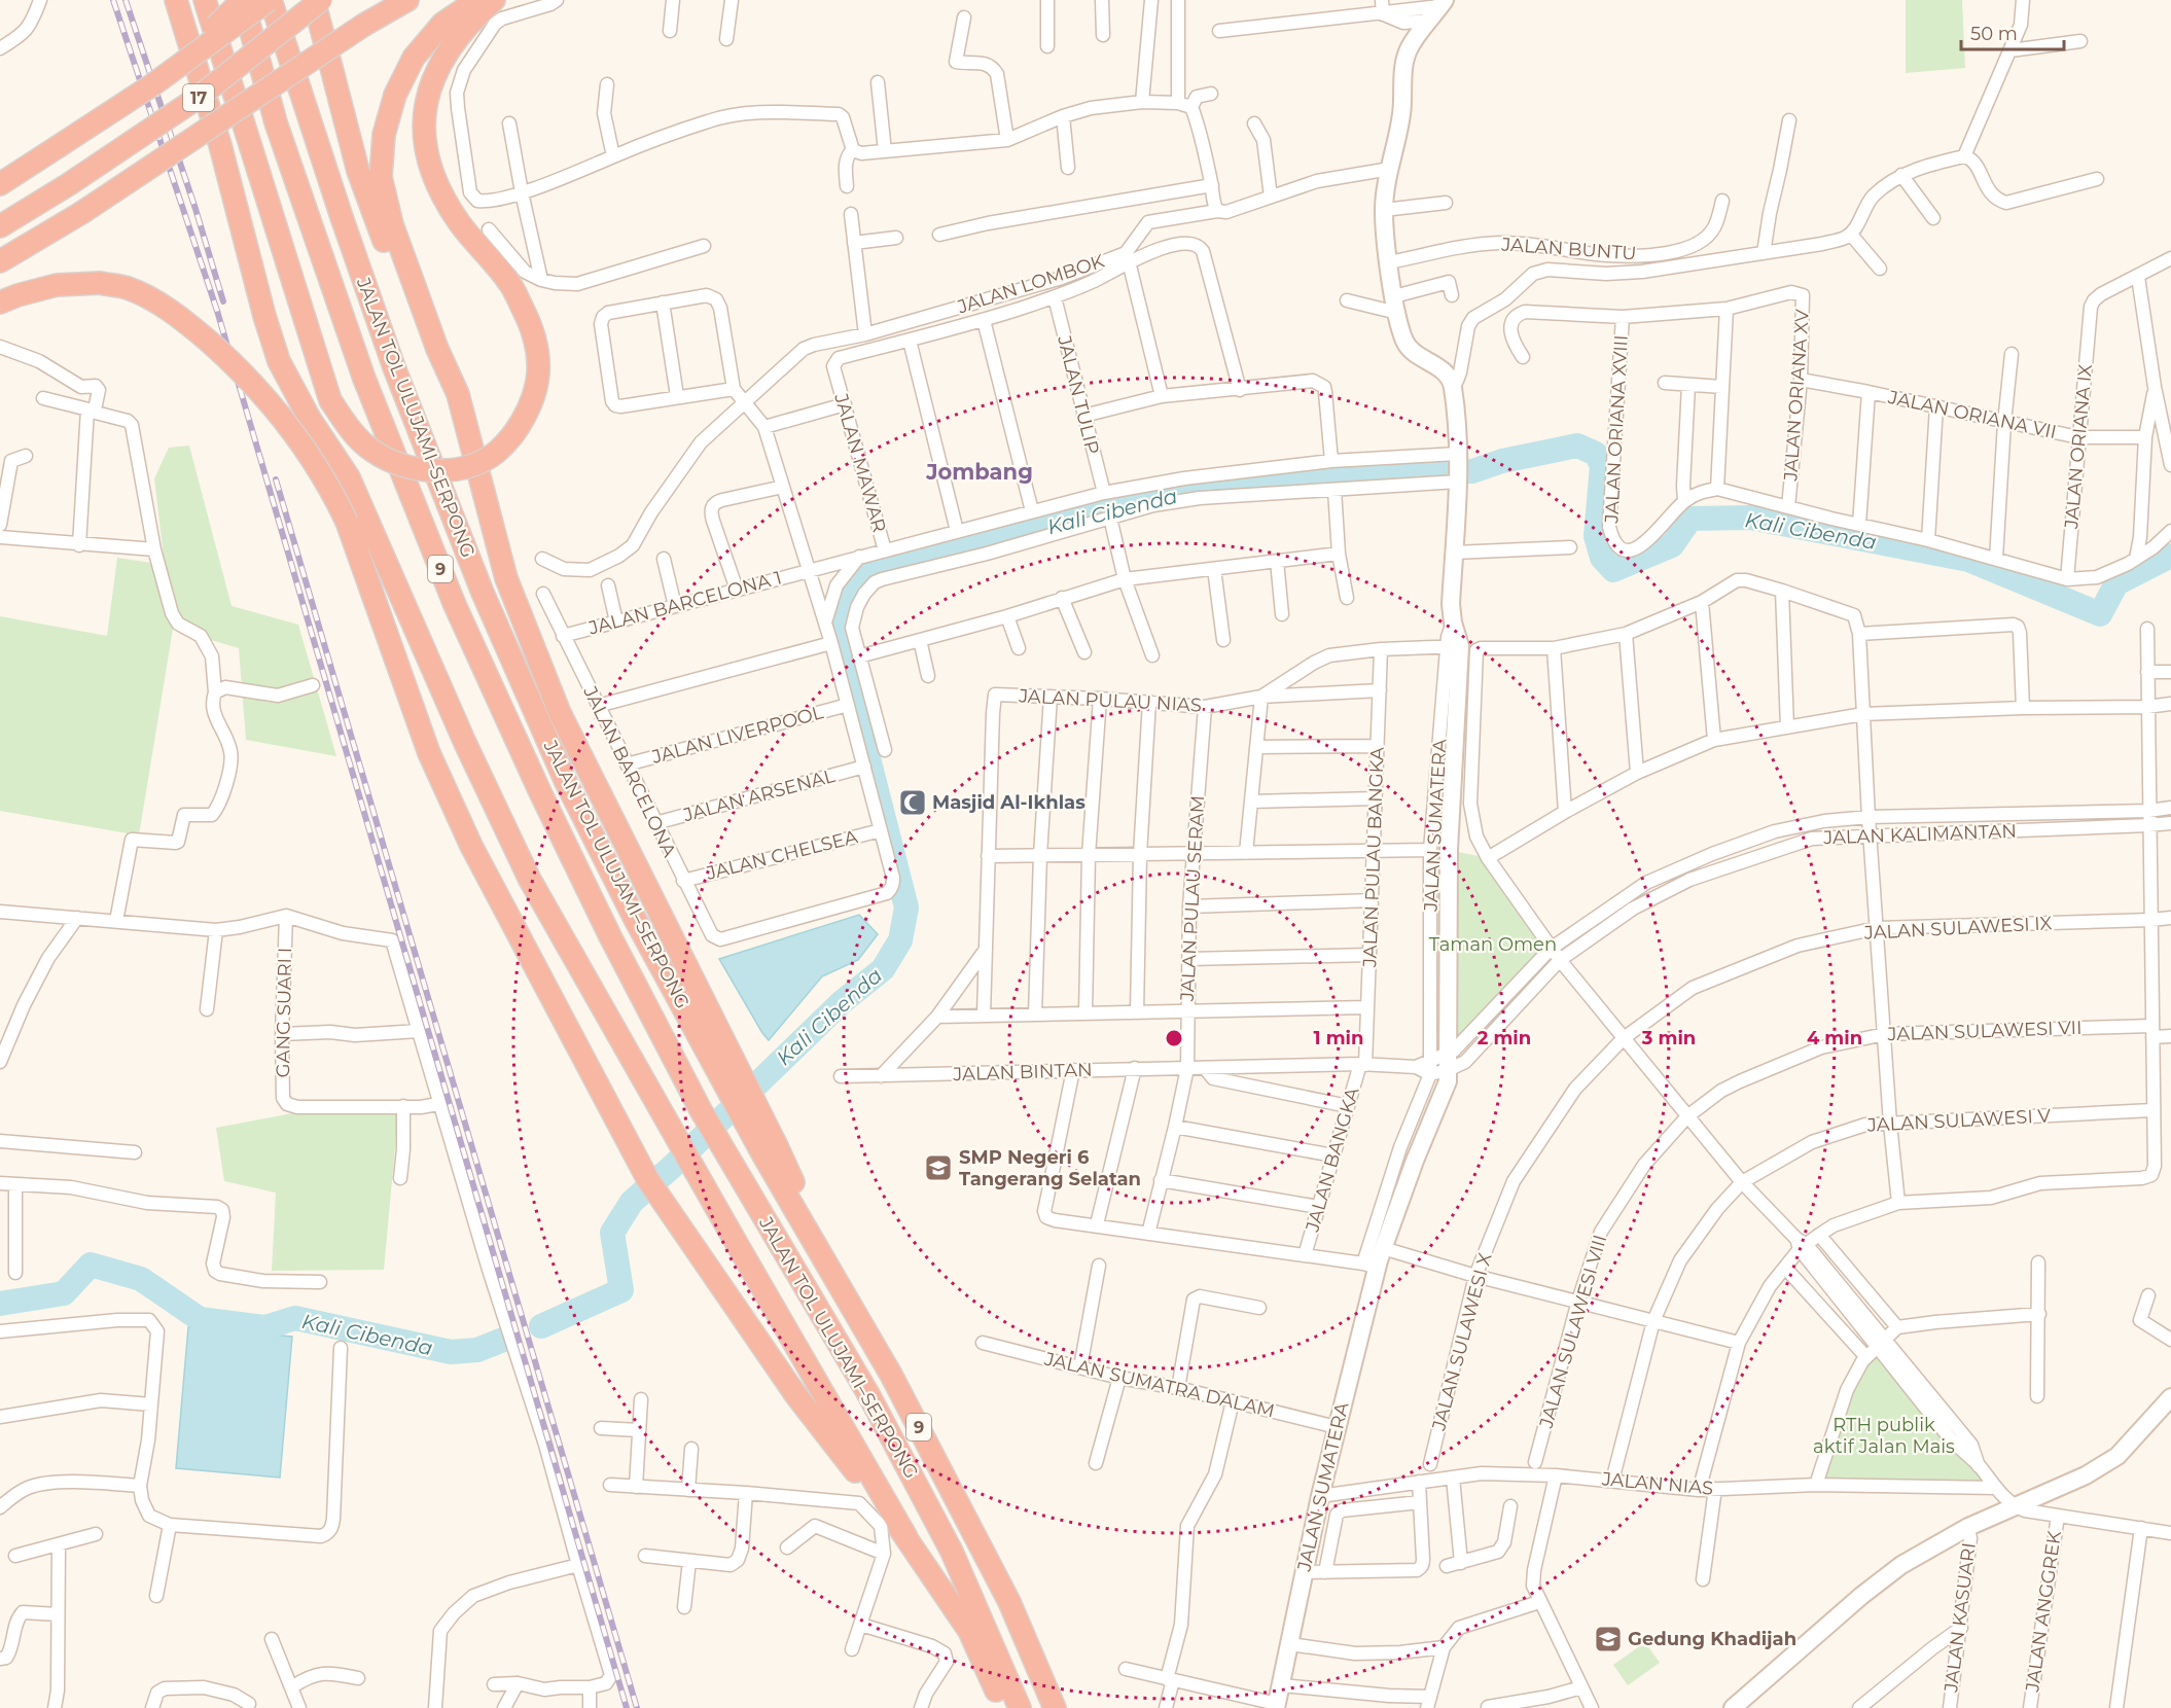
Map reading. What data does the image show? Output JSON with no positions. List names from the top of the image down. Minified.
{"streets":{"highway":["17","JALAN TOL ULUJAMI–SERPONG","9"],"street":["JALAN BUNTU","JALAN LOMBOK","JALAN TULIP","JALAN ORIANA XV","JALAN ORIANA VII","JALAN ORIANA XVIII","JALAN ORIANA IX","JALAN MAWAR","JALAN BARCELONA 1","JALAN PULAU NIAS","JALAN LIVERPOOL","JALAN BARCELONA","JALAN ARSENAL","JALAN SUMATERA","JALAN KALIMANTAN","JALAN CHELSEA","JALAN PULAU BANGKA","JALAN PULAU SERAM","JALAN SULAWESI IX","GANG SUARI I","JALAN SULAWESI VII","JALAN BINTAN","JALAN SULAWESI V","JALAN BANGKA","JALAN SULAWESI VIII","JALAN SULAWESI X","JALAN SUMATRA DALAM","JALAN NIAS","JALAN ANGGREK","JALAN KASUARI"]},"crossings":[["17","JALAN TOL ULUJAMI–SERPONG"],["JALAN TULIP","JALAN BARCELONA 1"],["JALAN ORIANA XV","JALAN ORIANA VII"],["JALAN ORIANA VII","JALAN ORIANA IX"],["JALAN MAWAR","JALAN BARCELONA 1"],["JALAN BARCELONA 1","JALAN BARCELONA"],["JALAN BARCELONA 1","JALAN SUMATERA"],["JALAN PULAU NIAS","JALAN SUMATERA"],["JALAN PULAU NIAS","JALAN PULAU BANGKA"],["JALAN PULAU NIAS","JALAN PULAU SERAM"],["JALAN LIVERPOOL","JALAN BARCELONA"],["JALAN BARCELONA","JALAN ARSENAL"],["JALAN BARCELONA","JALAN CHELSEA"],["JALAN SUMATERA","JALAN KALIMANTAN"],["JALAN SUMATERA","JALAN BINTAN"],["JALAN SUMATERA","JALAN SUMATRA DALAM"],["JALAN SUMATERA","JALAN NIAS"],["JALAN PULAU BANGKA","JALAN BINTAN"],["JALAN PULAU BANGKA","JALAN BANGKA"],["JALAN PULAU SERAM","JALAN BINTAN"],["JALAN SULAWESI IX","JALAN SULAWESI X"],["JALAN SULAWESI VII","JALAN SULAWESI VIII"],["JALAN BINTAN","JALAN BANGKA"],["JALAN SULAWESI V","JALAN NIAS"]],"districts":["Jombang"],"water":["Kali Cibenda"],"parks":["Taman Omen","RTH publik aktif Jalan Mais"],"places":{"mosque":["Masjid Al-Ikhlas"],"school or university":["SMP Negeri 6 Tangerang Selatan","Gedung Khadijah"]},"scale_bar":"50 m","rings":["1 min","2 min","3 min","4 min"]}
